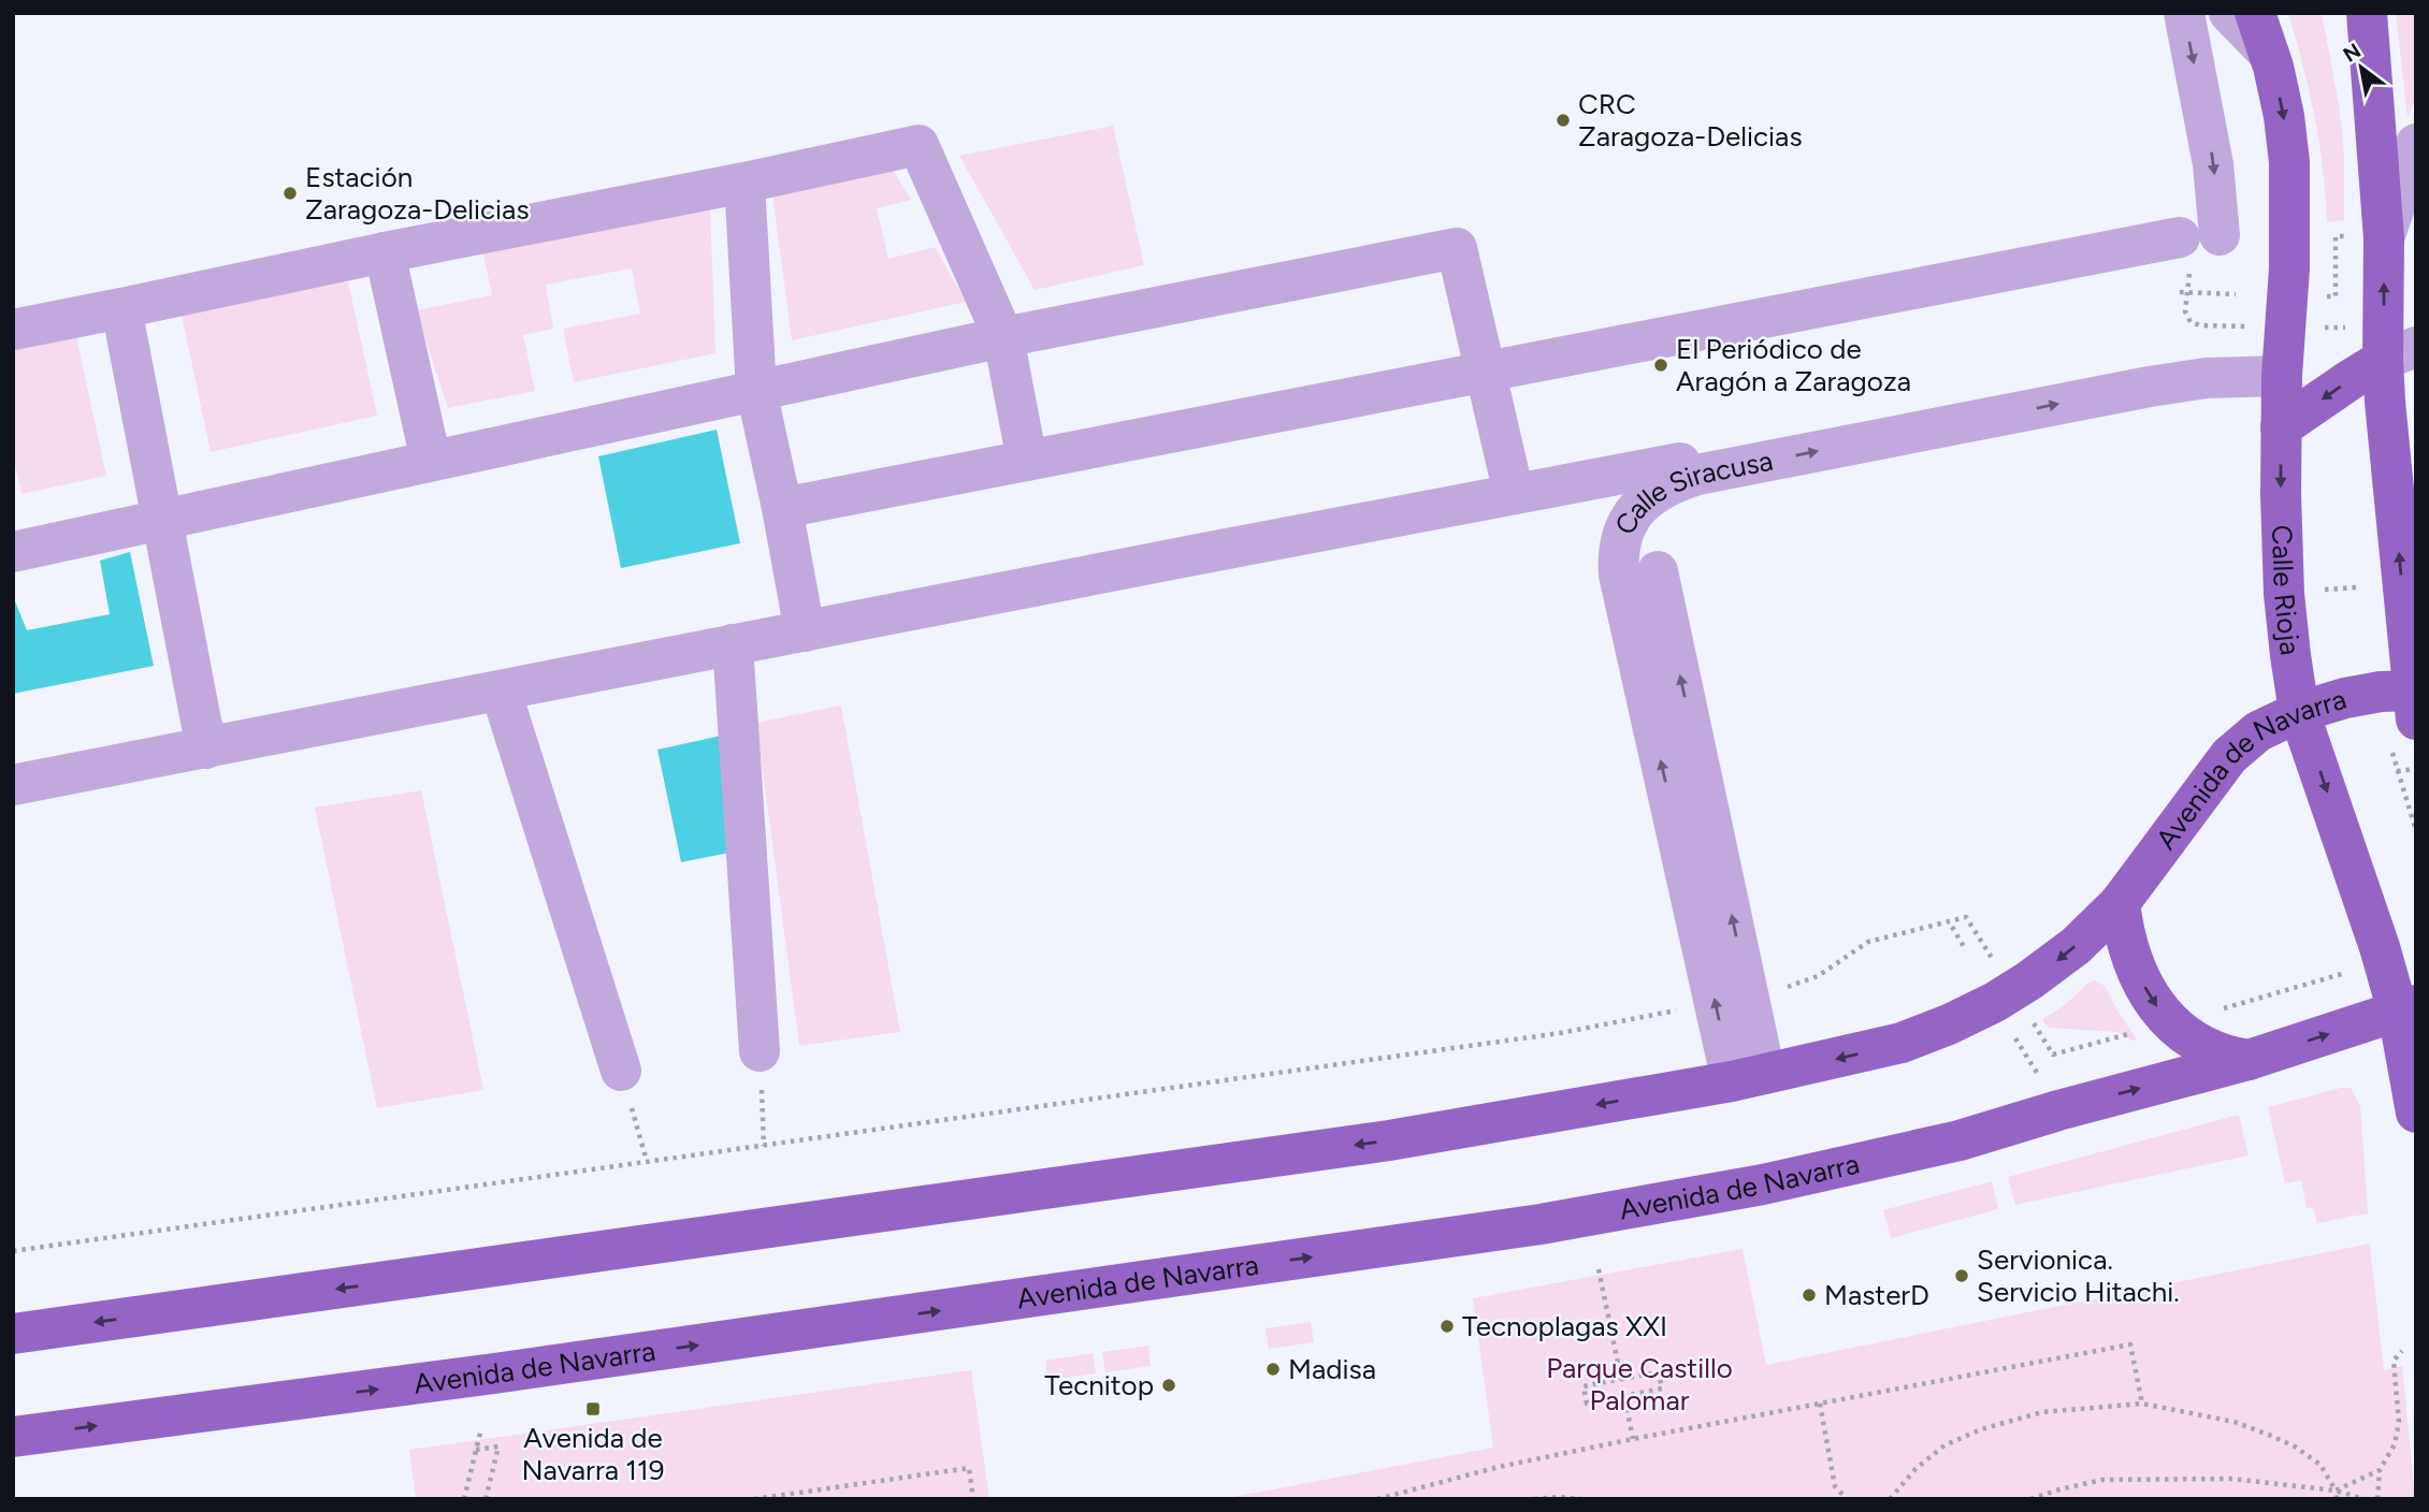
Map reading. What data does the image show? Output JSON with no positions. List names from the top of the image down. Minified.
{"streets":{"main road":["Calle Rioja","Avenida de Navarra"],"street":["Calle Siracusa"]},"crossings":[["Calle Siracusa","Calle Rioja"],["Calle Siracusa","Avenida de Navarra"],["Calle Rioja","Avenida de Navarra"]],"one_way":["Calle Rioja"],"parks":["Parque Castillo Palomar"],"places":{"other":["CRC Zaragoza-Delicias","Estación Zaragoza-Delicias","El Periódico de Aragón a Zaragoza","Servionica. Servicio Hitachi.","MasterD","Tecnoplagas XXI","Madisa","Tecnitop"],"transit":["Avenida de Navarra 119"]},"north":"top left"}
